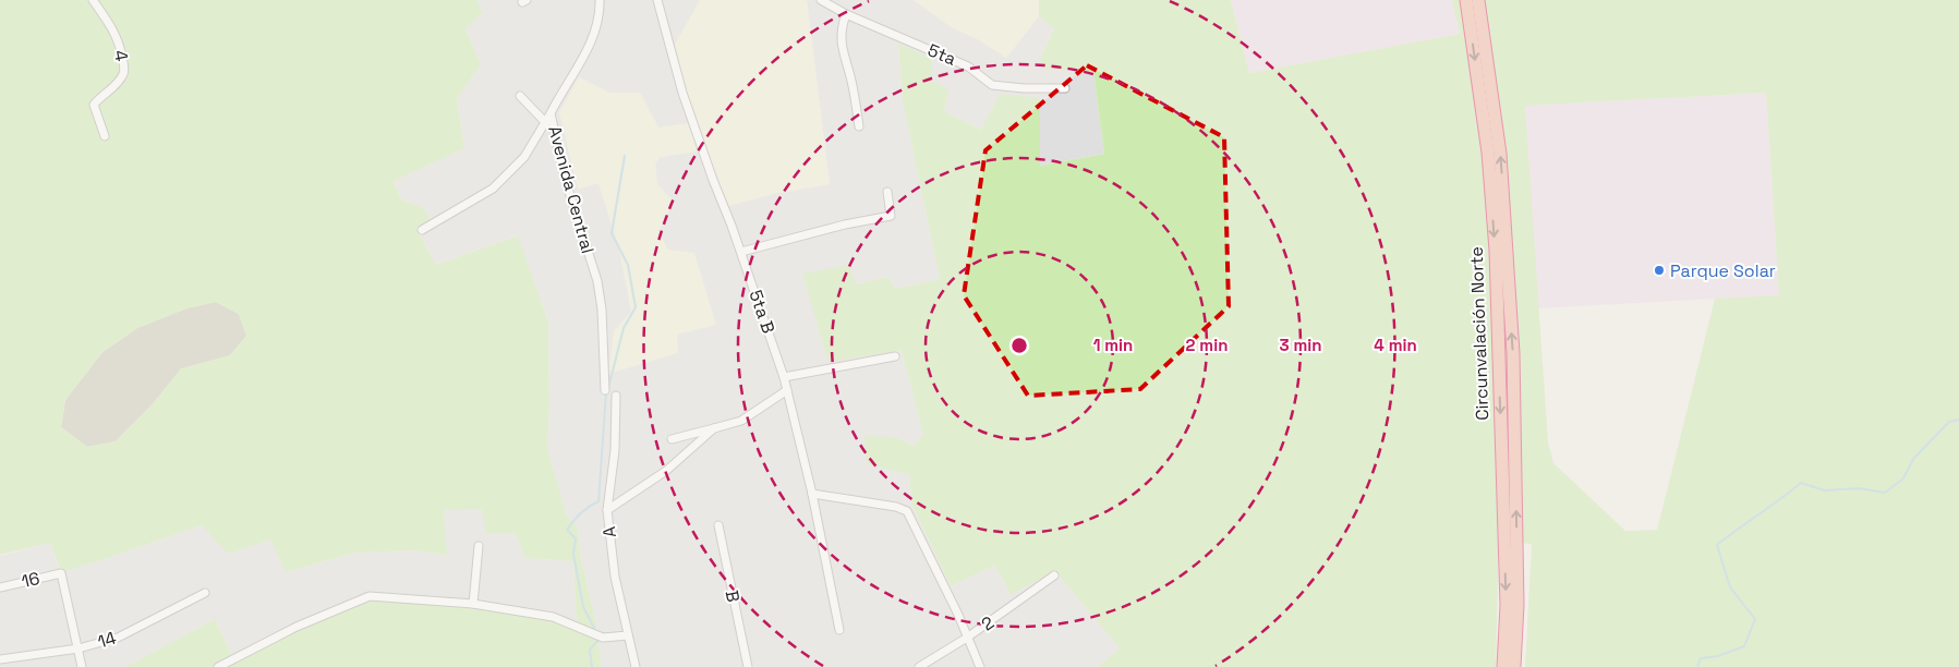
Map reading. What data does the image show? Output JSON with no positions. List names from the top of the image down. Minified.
{"streets":{"highway":["Circunvalación Norte"],"street":["5ta","4","Avenida Central","5ta B","A","16","B","2","14"]},"crossings":[["16","14"]],"places":["Parque Solar"],"rings":["1 min","2 min","3 min","4 min"]}
